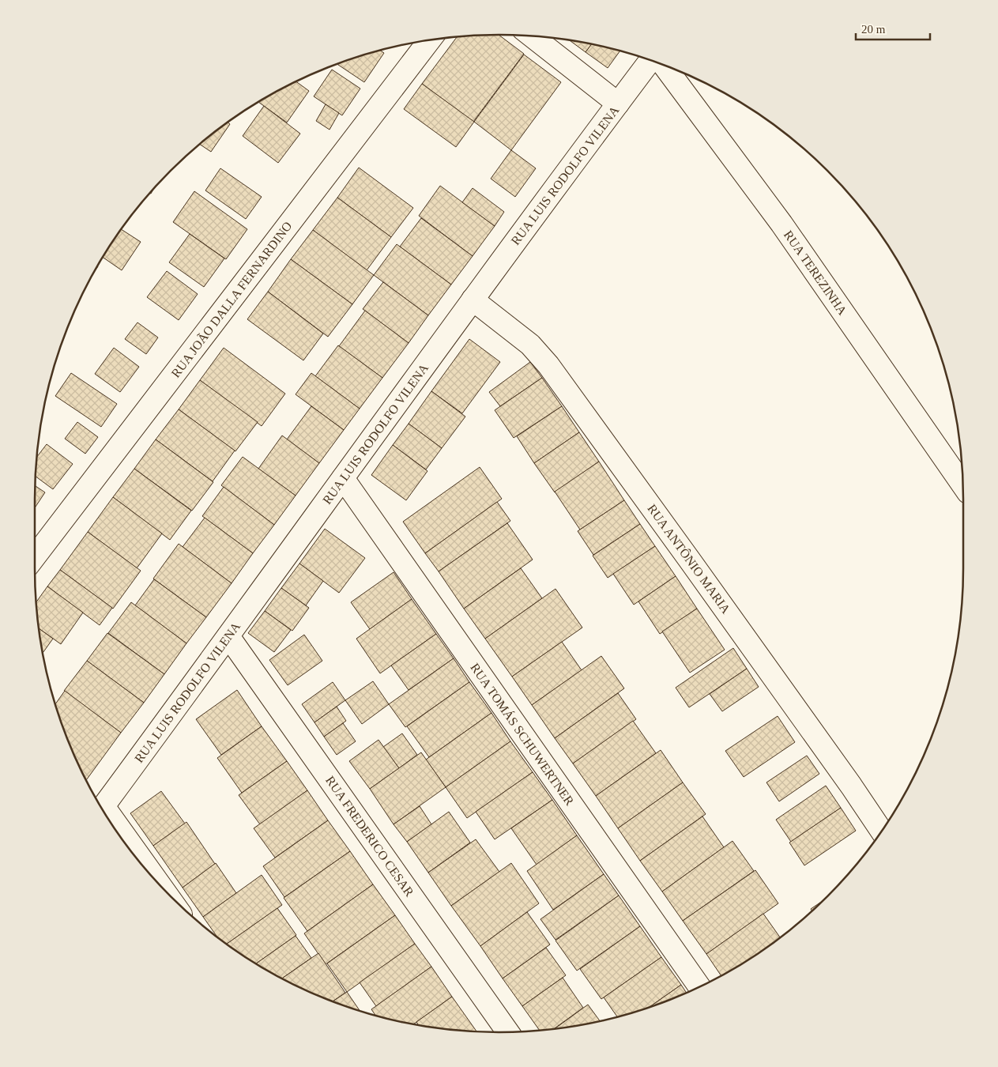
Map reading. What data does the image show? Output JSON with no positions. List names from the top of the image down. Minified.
{"streets":{"street":["RUA LUIS RODOLFO VILENA","RUA TEREZINHA","RUA JOÃO DALLA FERNARDINO","RUA ANTÔNIO MARIA","RUA TOMÁS SCHUWERTNER","RUA FREDERICO CESAR"]},"crossings":[["RUA LUIS RODOLFO VILENA","RUA ANTÔNIO MARIA"],["RUA LUIS RODOLFO VILENA","RUA TOMÁS SCHUWERTNER"],["RUA LUIS RODOLFO VILENA","RUA FREDERICO CESAR"]],"scale_bar":"20 m"}
